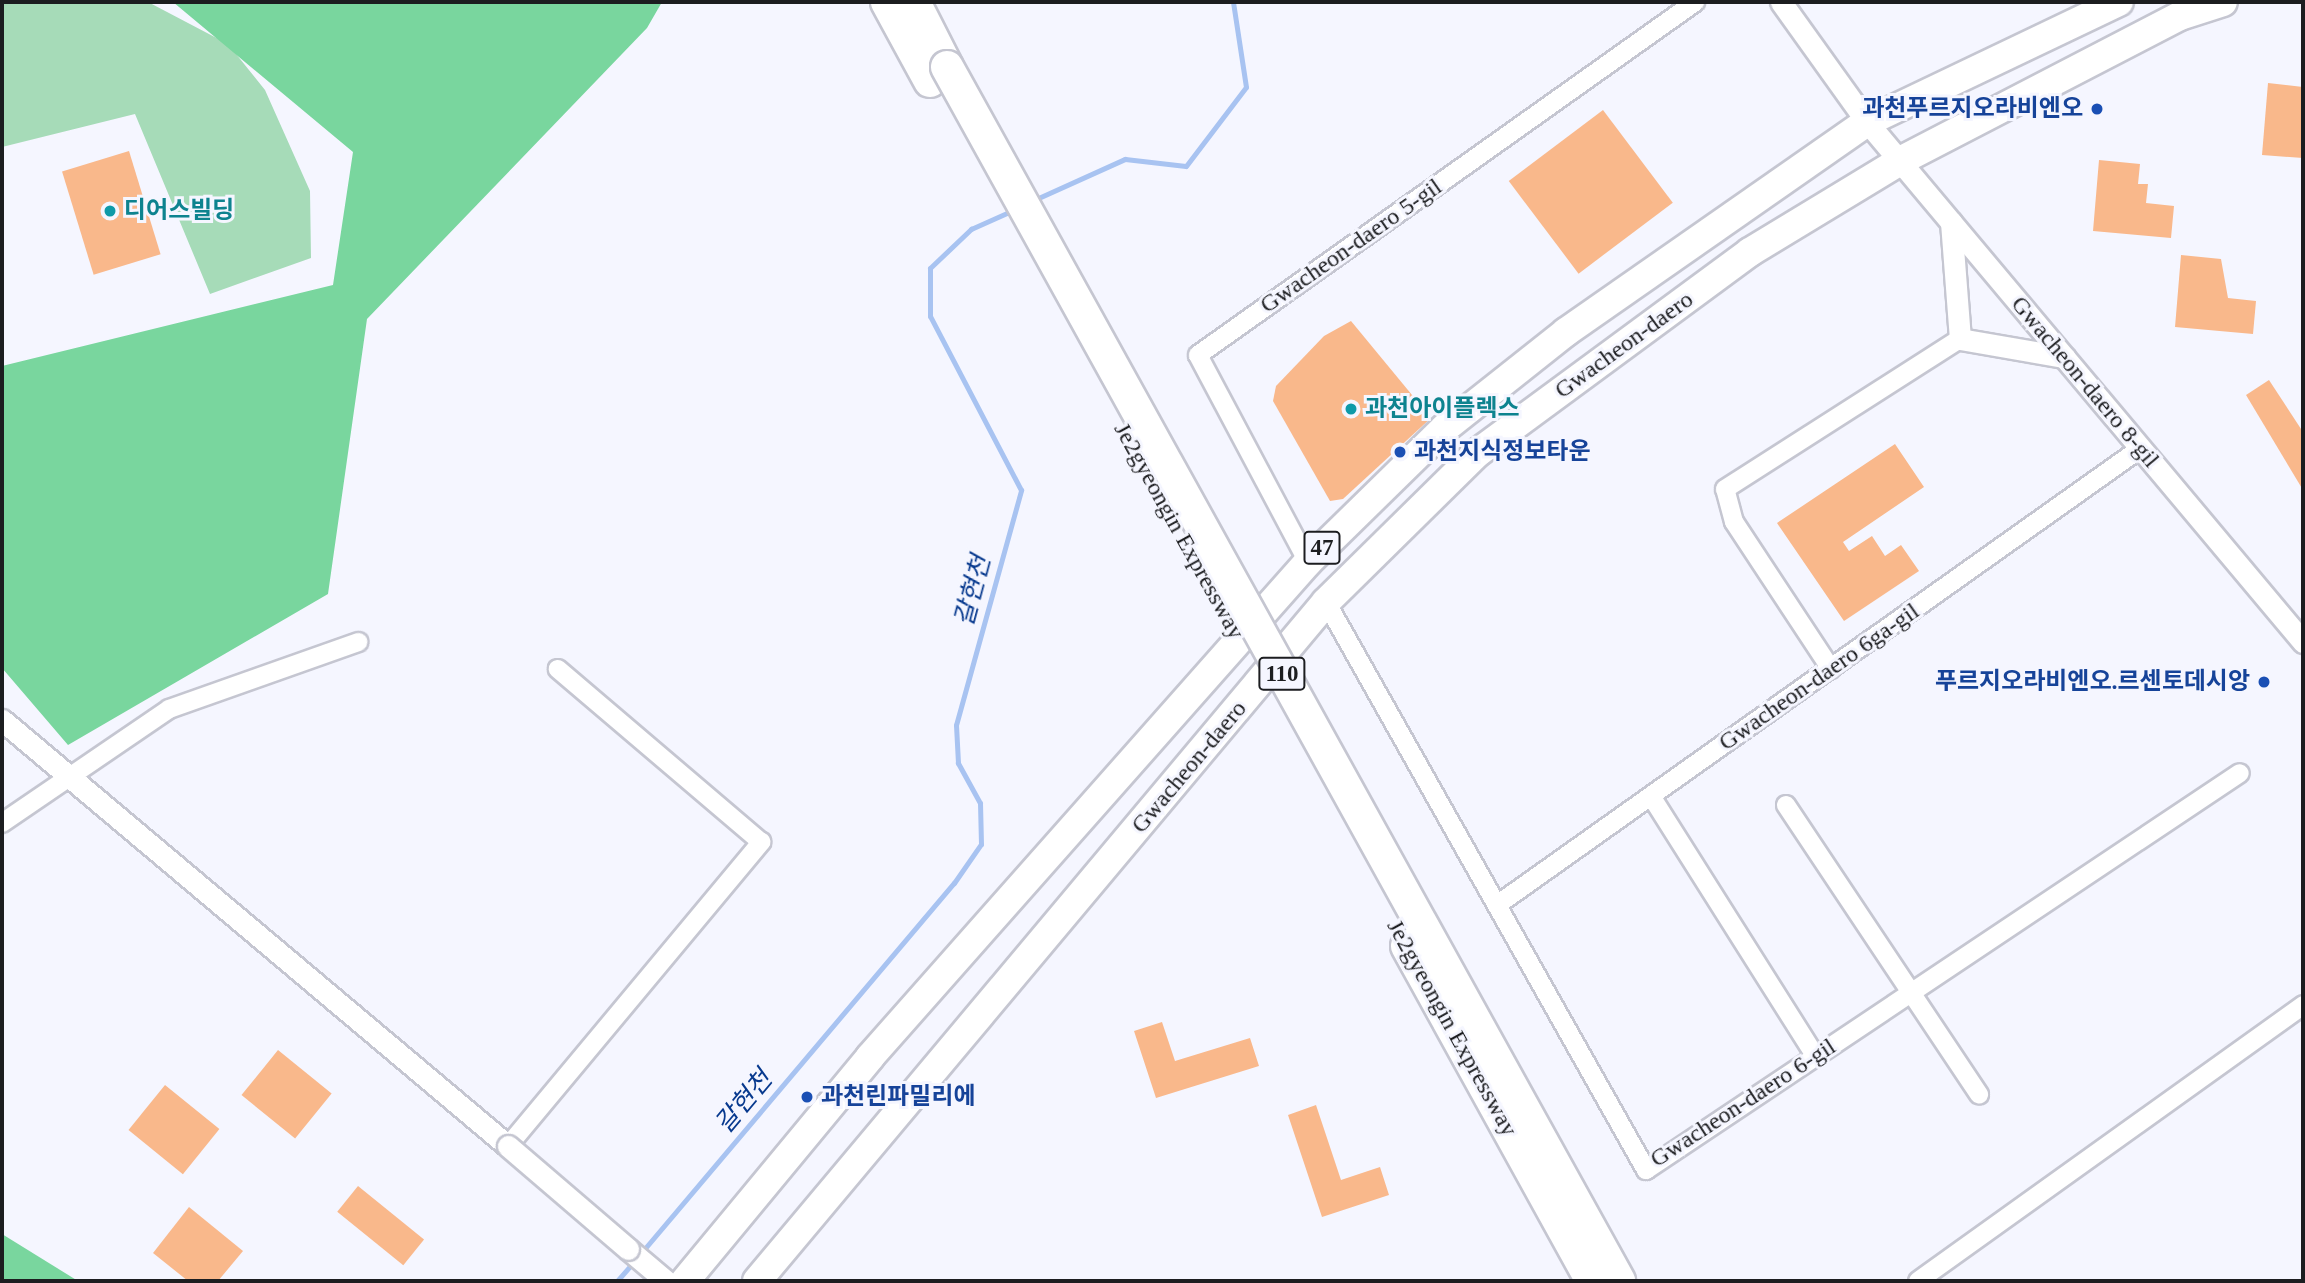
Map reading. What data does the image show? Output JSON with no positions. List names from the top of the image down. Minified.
{"streets":{"highway":["Je2gyeongin Expressway","110"],"main road":["Gwacheon-daero","47"],"street":["Gwacheon-daero 5-gil","Gwacheon-daero 8-gil","Gwacheon-daero 6ga-gil","Gwacheon-daero 6-gil"]},"crossings":[["Gwacheon-daero 5-gil","Gwacheon-daero"],["Gwacheon-daero","Gwacheon-daero 8-gil"],["Gwacheon-daero","Gwacheon-daero 6-gil"],["Gwacheon-daero 8-gil","Gwacheon-daero 6ga-gil"],["Gwacheon-daero 6ga-gil","Gwacheon-daero 6-gil"]],"water":["갈현천"],"places":["과천푸르지오라비엔오","디어스빌딩","과천아이플렉스","과천지식정보타운","푸르지오라비엔오.르센토데시앙","과천린파밀리에"]}
